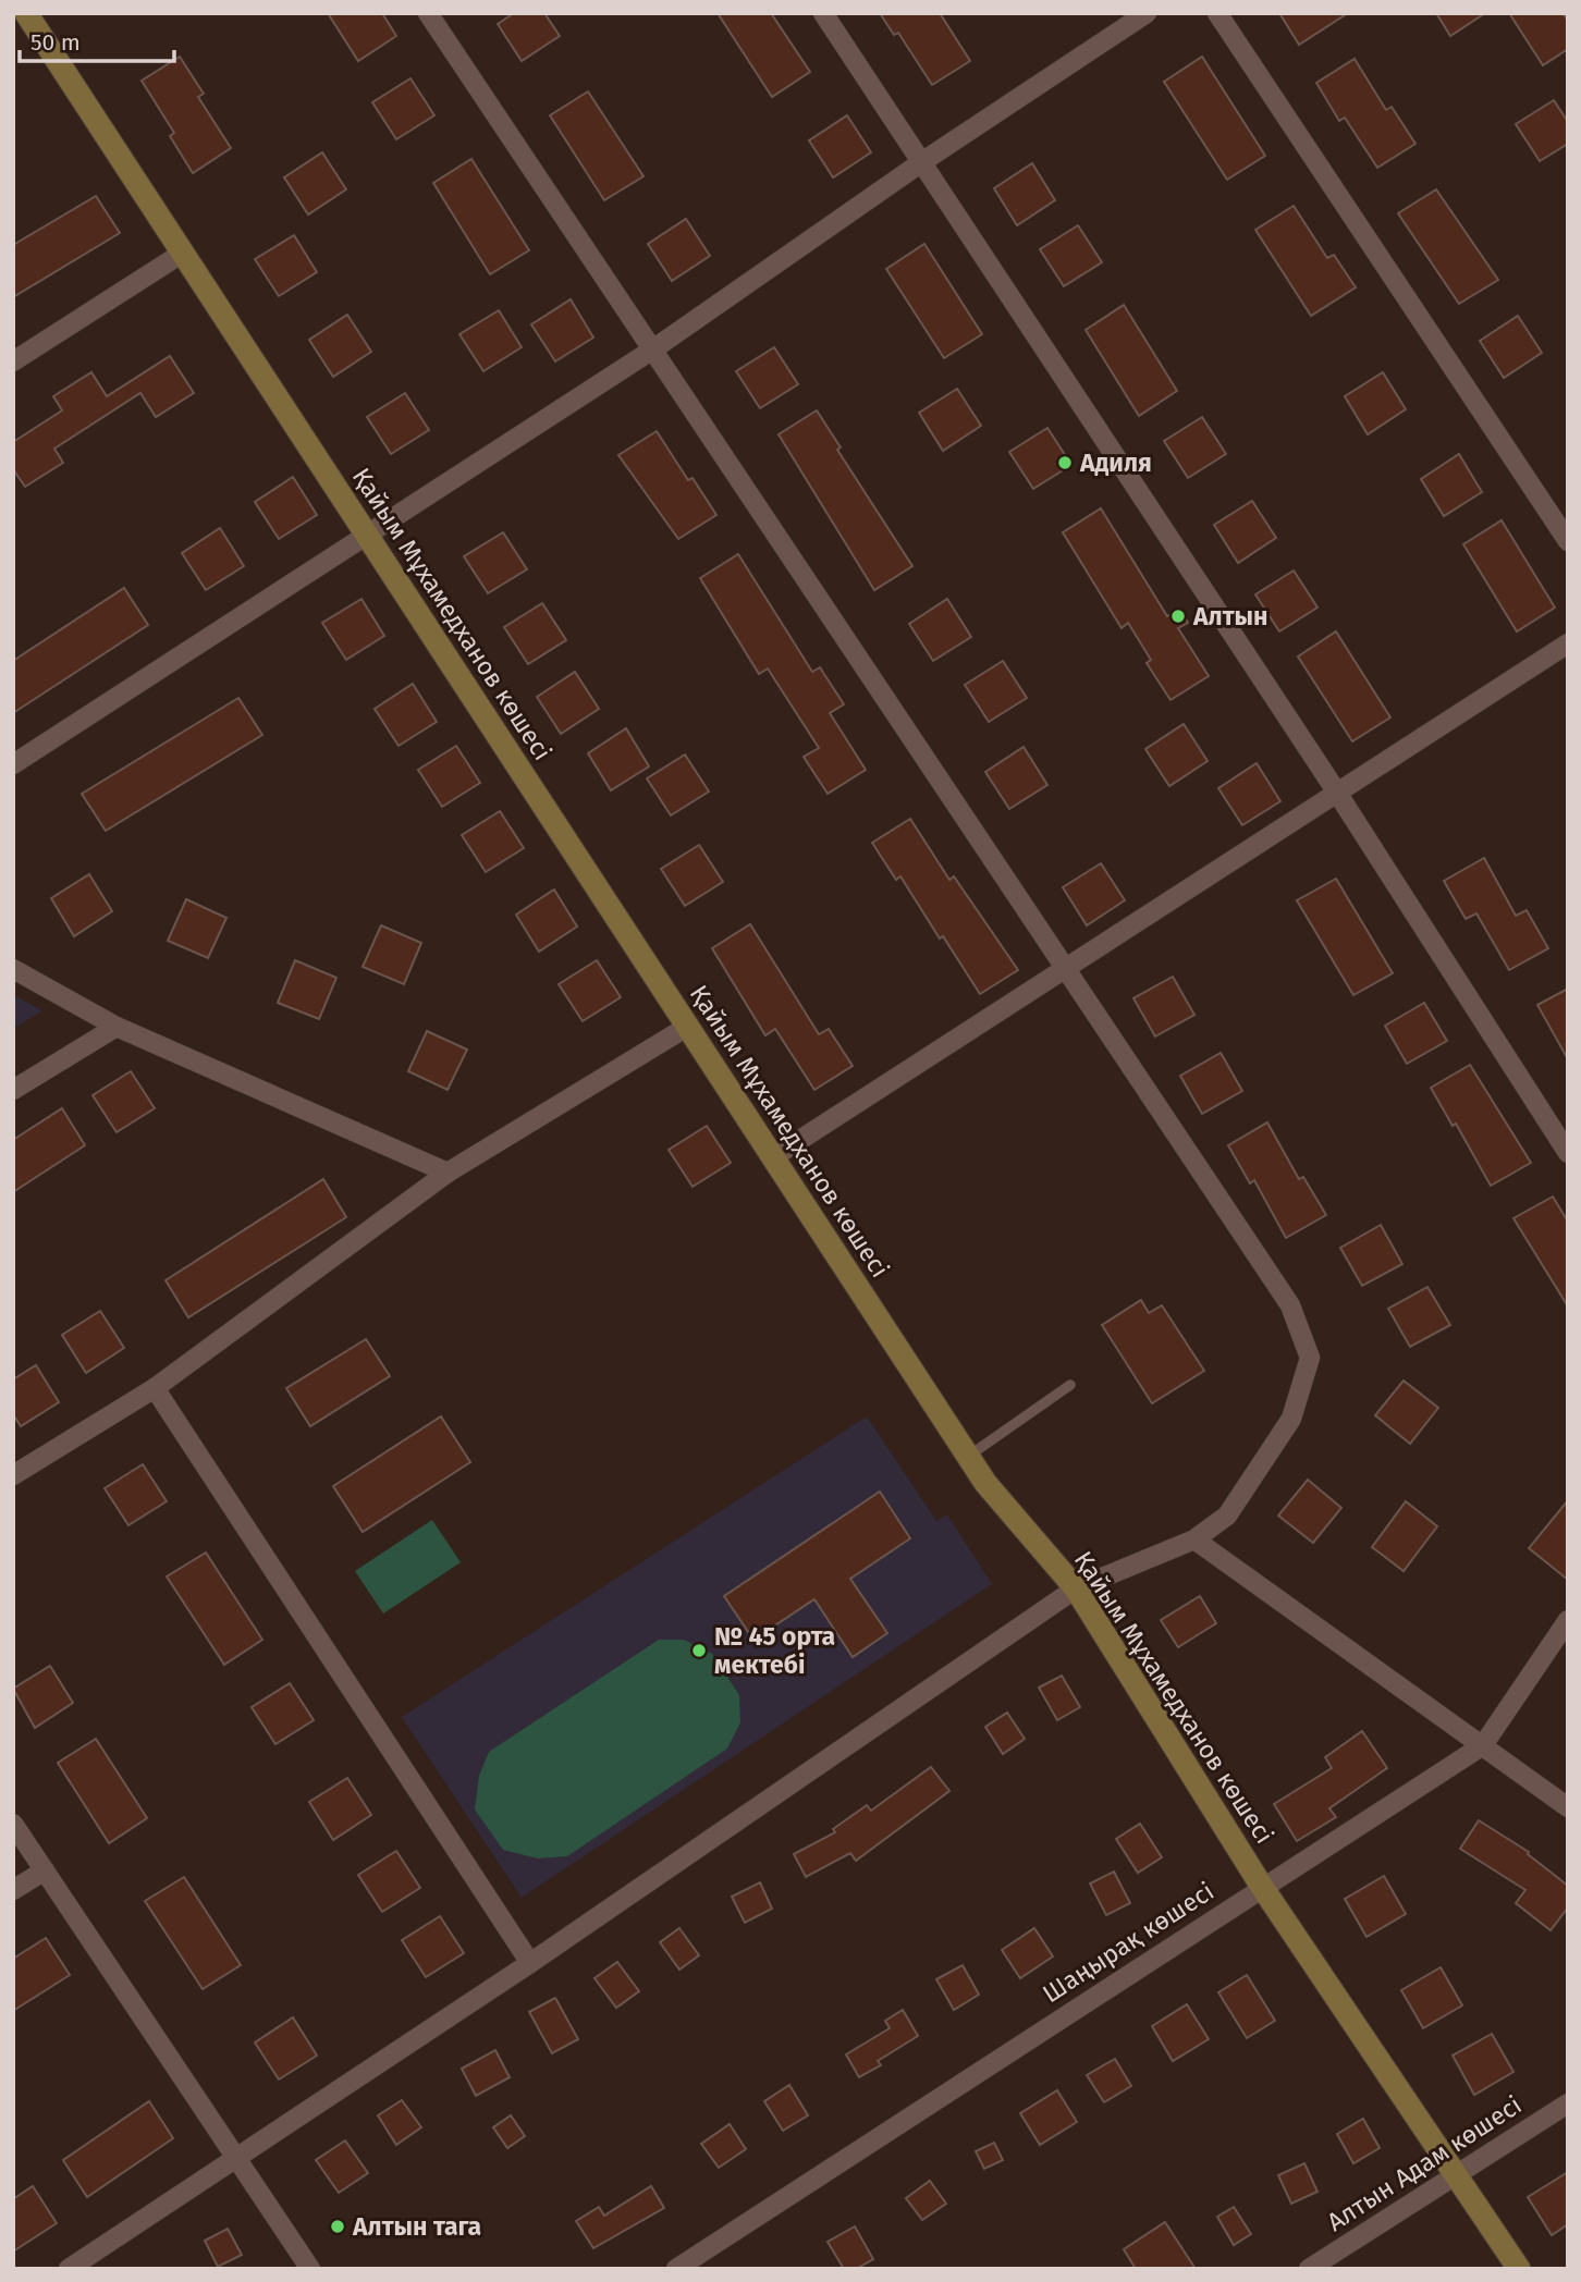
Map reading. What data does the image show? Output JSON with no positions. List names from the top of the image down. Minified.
{"streets":{"street":["Қайым Мұхамедханов көшесі","Шаңырақ көшесі","Алтын Адам көшесі"]},"crossings":[["Қайым Мұхамедханов көшесі","Шаңырақ көшесі"],["Қайым Мұхамедханов көшесі","Алтын Адам көшесі"]],"places":["Адиля","Алтын","№ 45 орта мектебі","Алтын тага"],"scale_bar":"50 m"}
